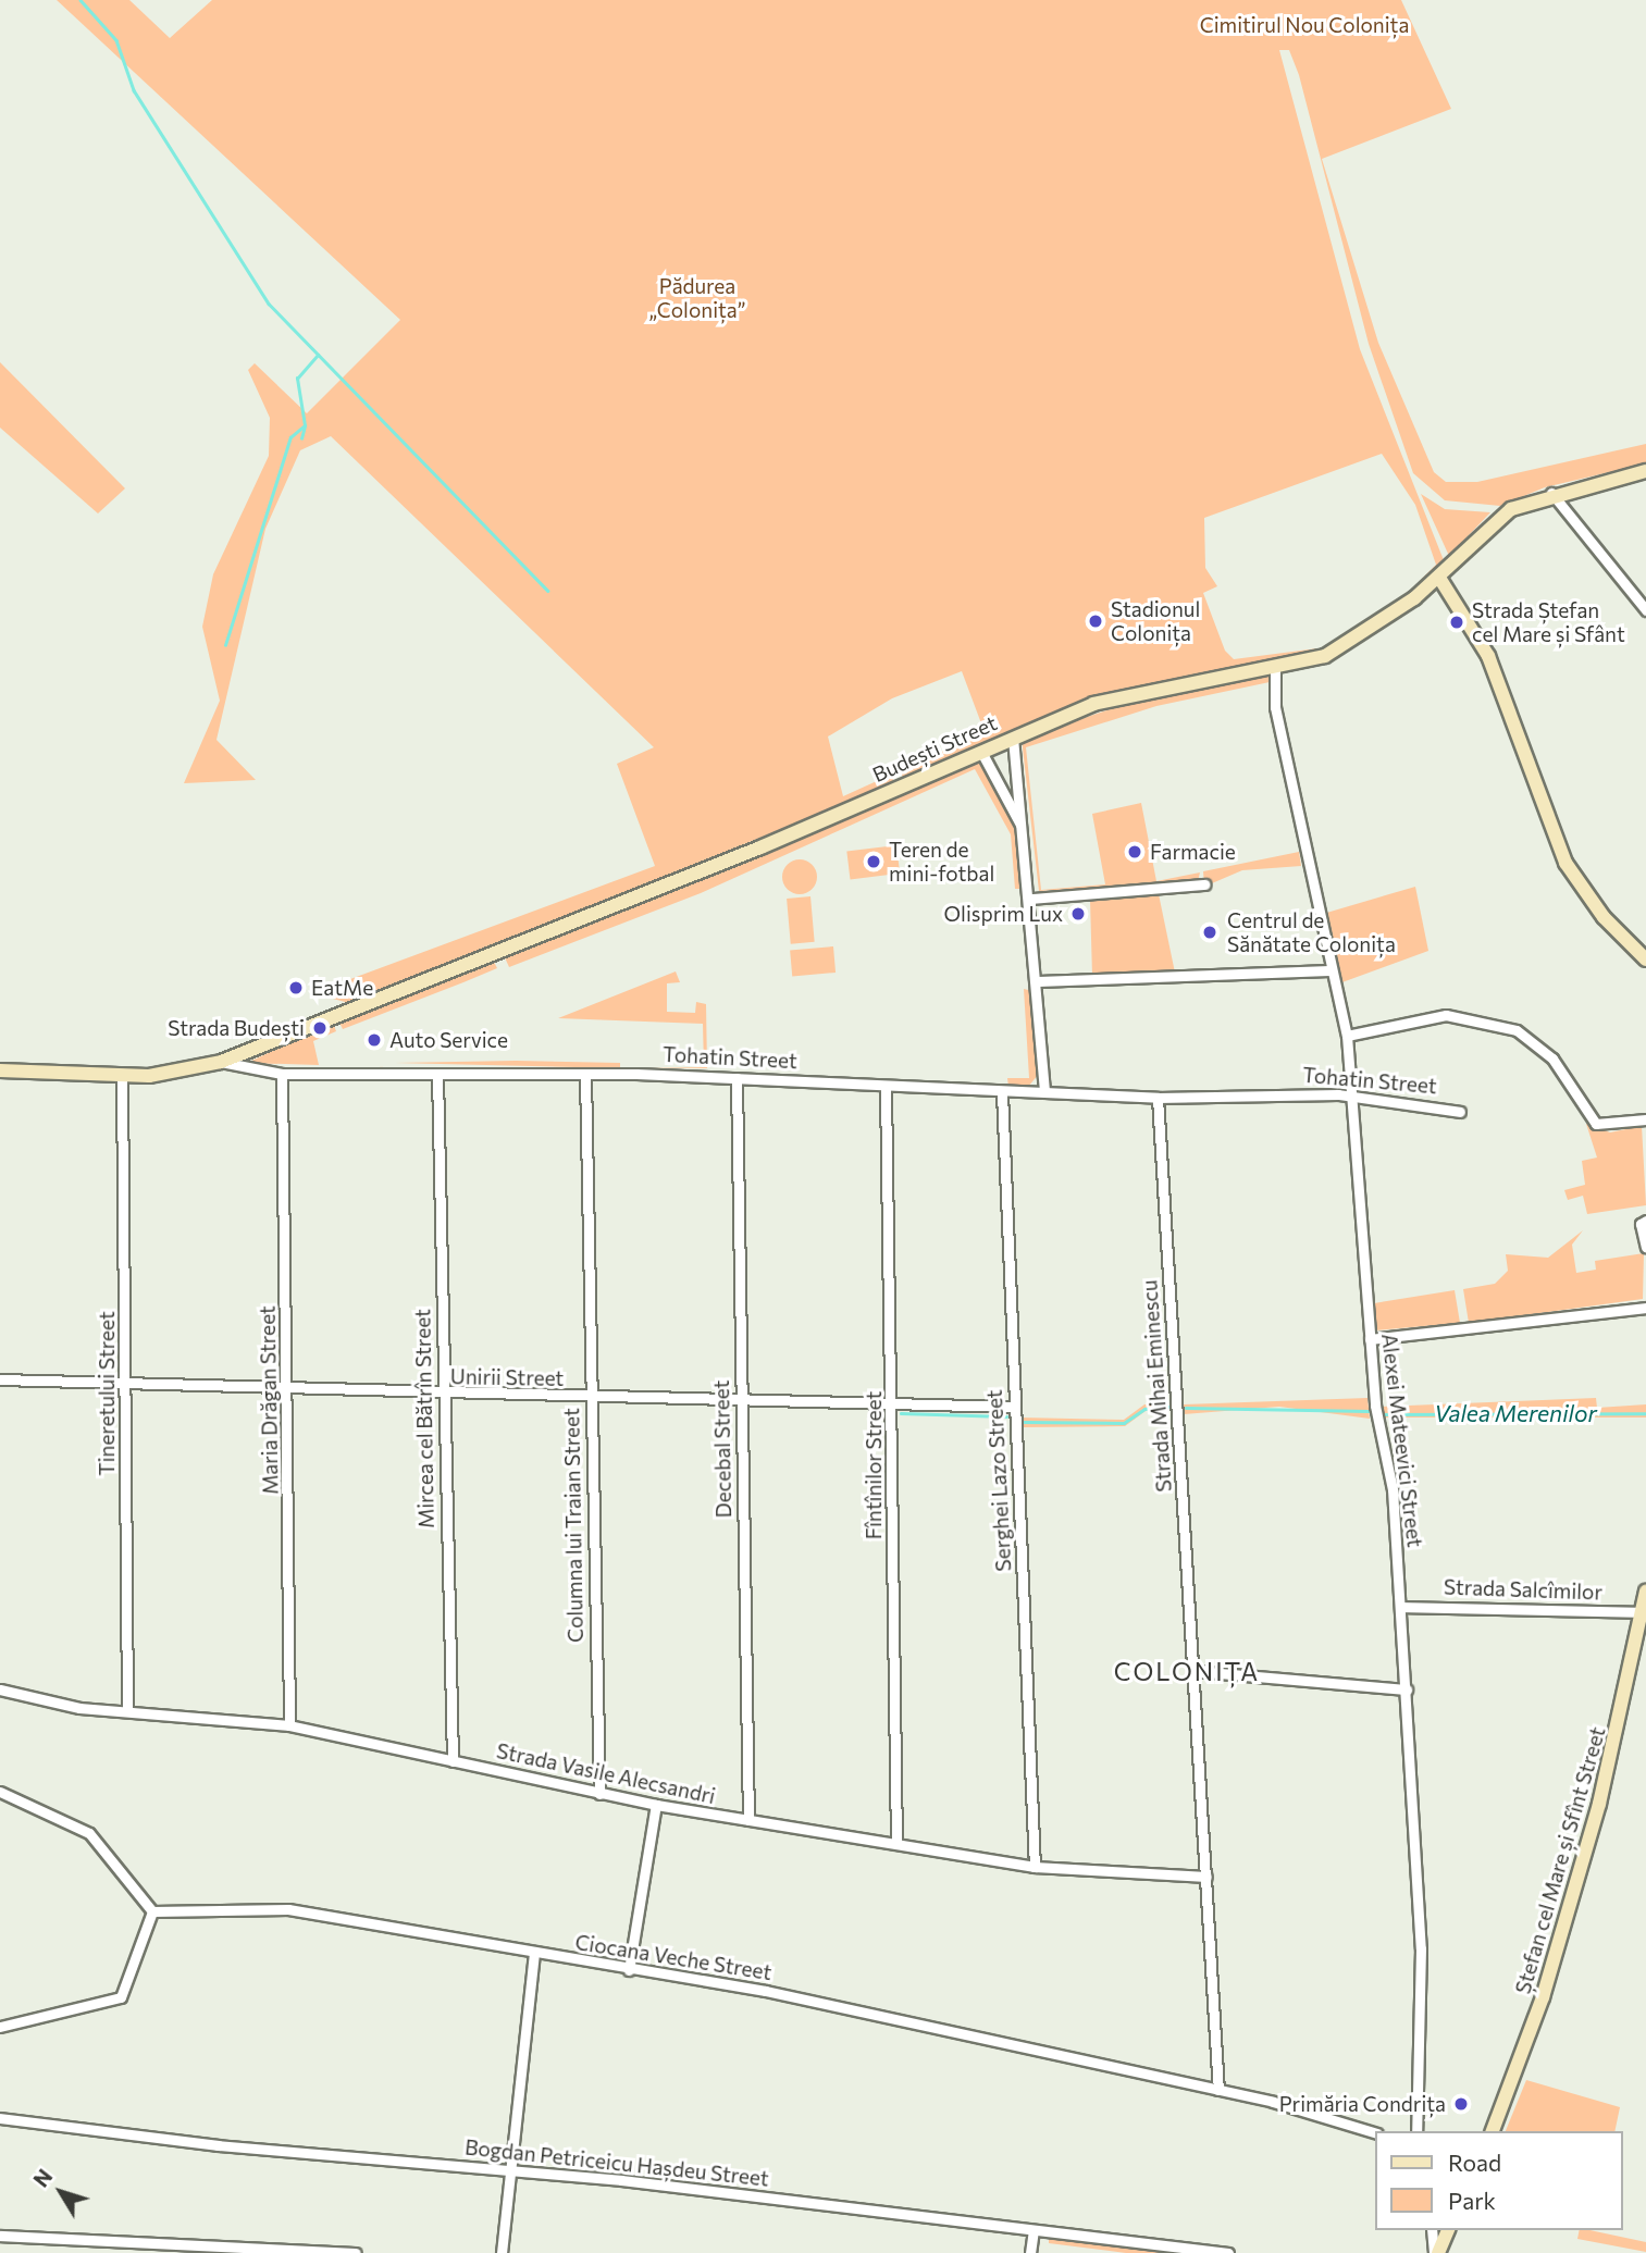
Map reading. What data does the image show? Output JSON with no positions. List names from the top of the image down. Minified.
{"streets":{"street":["Budești Street","Tohatin Street","Unirii Street","Strada Mihai Eminescu","Tineretului Street","Maria Drăgan Street","Mircea cel Bătrîn Street","Alexei Mateevici Street","Decebal Street","Fîntînilor Street","Serghei Lazo Street","Columna lui Traian Street","Strada Salcîmilor","Strada Vasile Alecsandri","Ștefan cel Mare și Sfînt Street","Ciocana Veche Street","Bogdan Petriceicu Hașdeu Street"]},"crossings":[["Budești Street","Tohatin Street"],["Budești Street","Alexei Mateevici Street"],["Tohatin Street","Strada Mihai Eminescu"],["Tohatin Street","Tineretului Street"],["Tohatin Street","Maria Drăgan Street"],["Tohatin Street","Mircea cel Bătrîn Street"],["Tohatin Street","Alexei Mateevici Street"],["Tohatin Street","Decebal Street"],["Tohatin Street","Fîntînilor Street"],["Tohatin Street","Serghei Lazo Street"],["Tohatin Street","Columna lui Traian Street"],["Unirii Street","Tineretului Street"],["Unirii Street","Maria Drăgan Street"],["Unirii Street","Mircea cel Bătrîn Street"],["Unirii Street","Decebal Street"],["Unirii Street","Fîntînilor Street"],["Unirii Street","Serghei Lazo Street"],["Unirii Street","Columna lui Traian Street"],["Strada Mihai Eminescu","Strada Vasile Alecsandri"],["Strada Mihai Eminescu","Ciocana Veche Street"],["Tineretului Street","Strada Vasile Alecsandri"],["Maria Drăgan Street","Strada Vasile Alecsandri"],["Mircea cel Bătrîn Street","Strada Vasile Alecsandri"],["Alexei Mateevici Street","Strada Salcîmilor"],["Decebal Street","Strada Vasile Alecsandri"],["Fîntînilor Street","Strada Vasile Alecsandri"],["Serghei Lazo Street","Strada Vasile Alecsandri"],["Columna lui Traian Street","Strada Vasile Alecsandri"],["Strada Salcîmilor","Ștefan cel Mare și Sfînt Street"]],"districts":["COLONIȚA"],"water":["Valea Merenilor"],"parks":["Cimitirul Nou Colonița","Pădurea „Colonița”"],"places":["Stadionul Colonița","Strada Ștefan cel Mare și Sfânt","Farmacie","Teren de mini-fotbal","Olisprim Lux","Centrul de Sănătate Colonița","EatMe","Strada Budești","Auto Service","Primăria Condrița"],"legend":["Road","Park"],"north":"top left"}
